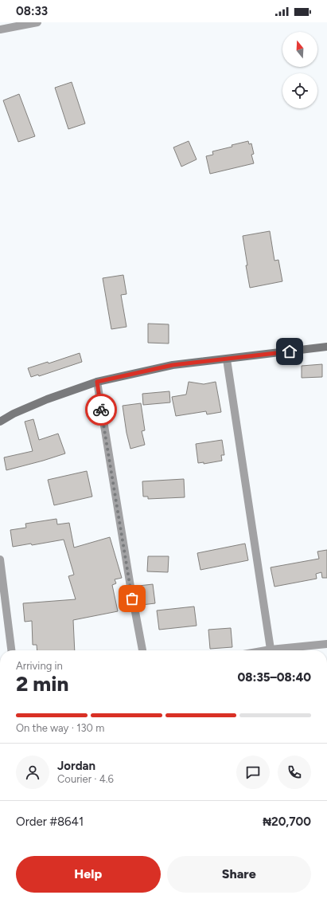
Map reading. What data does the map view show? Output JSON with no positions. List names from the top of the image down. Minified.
{"north":"top","page":{"status":"08:33","heading":["2 min","Arriving in","08:35–08:40"],"panel":["Jordan","Courier · 4.6","Order #8641","₦20,700"],"bar":"On the way · 130 m","buttons":["Help","Share"]}}
